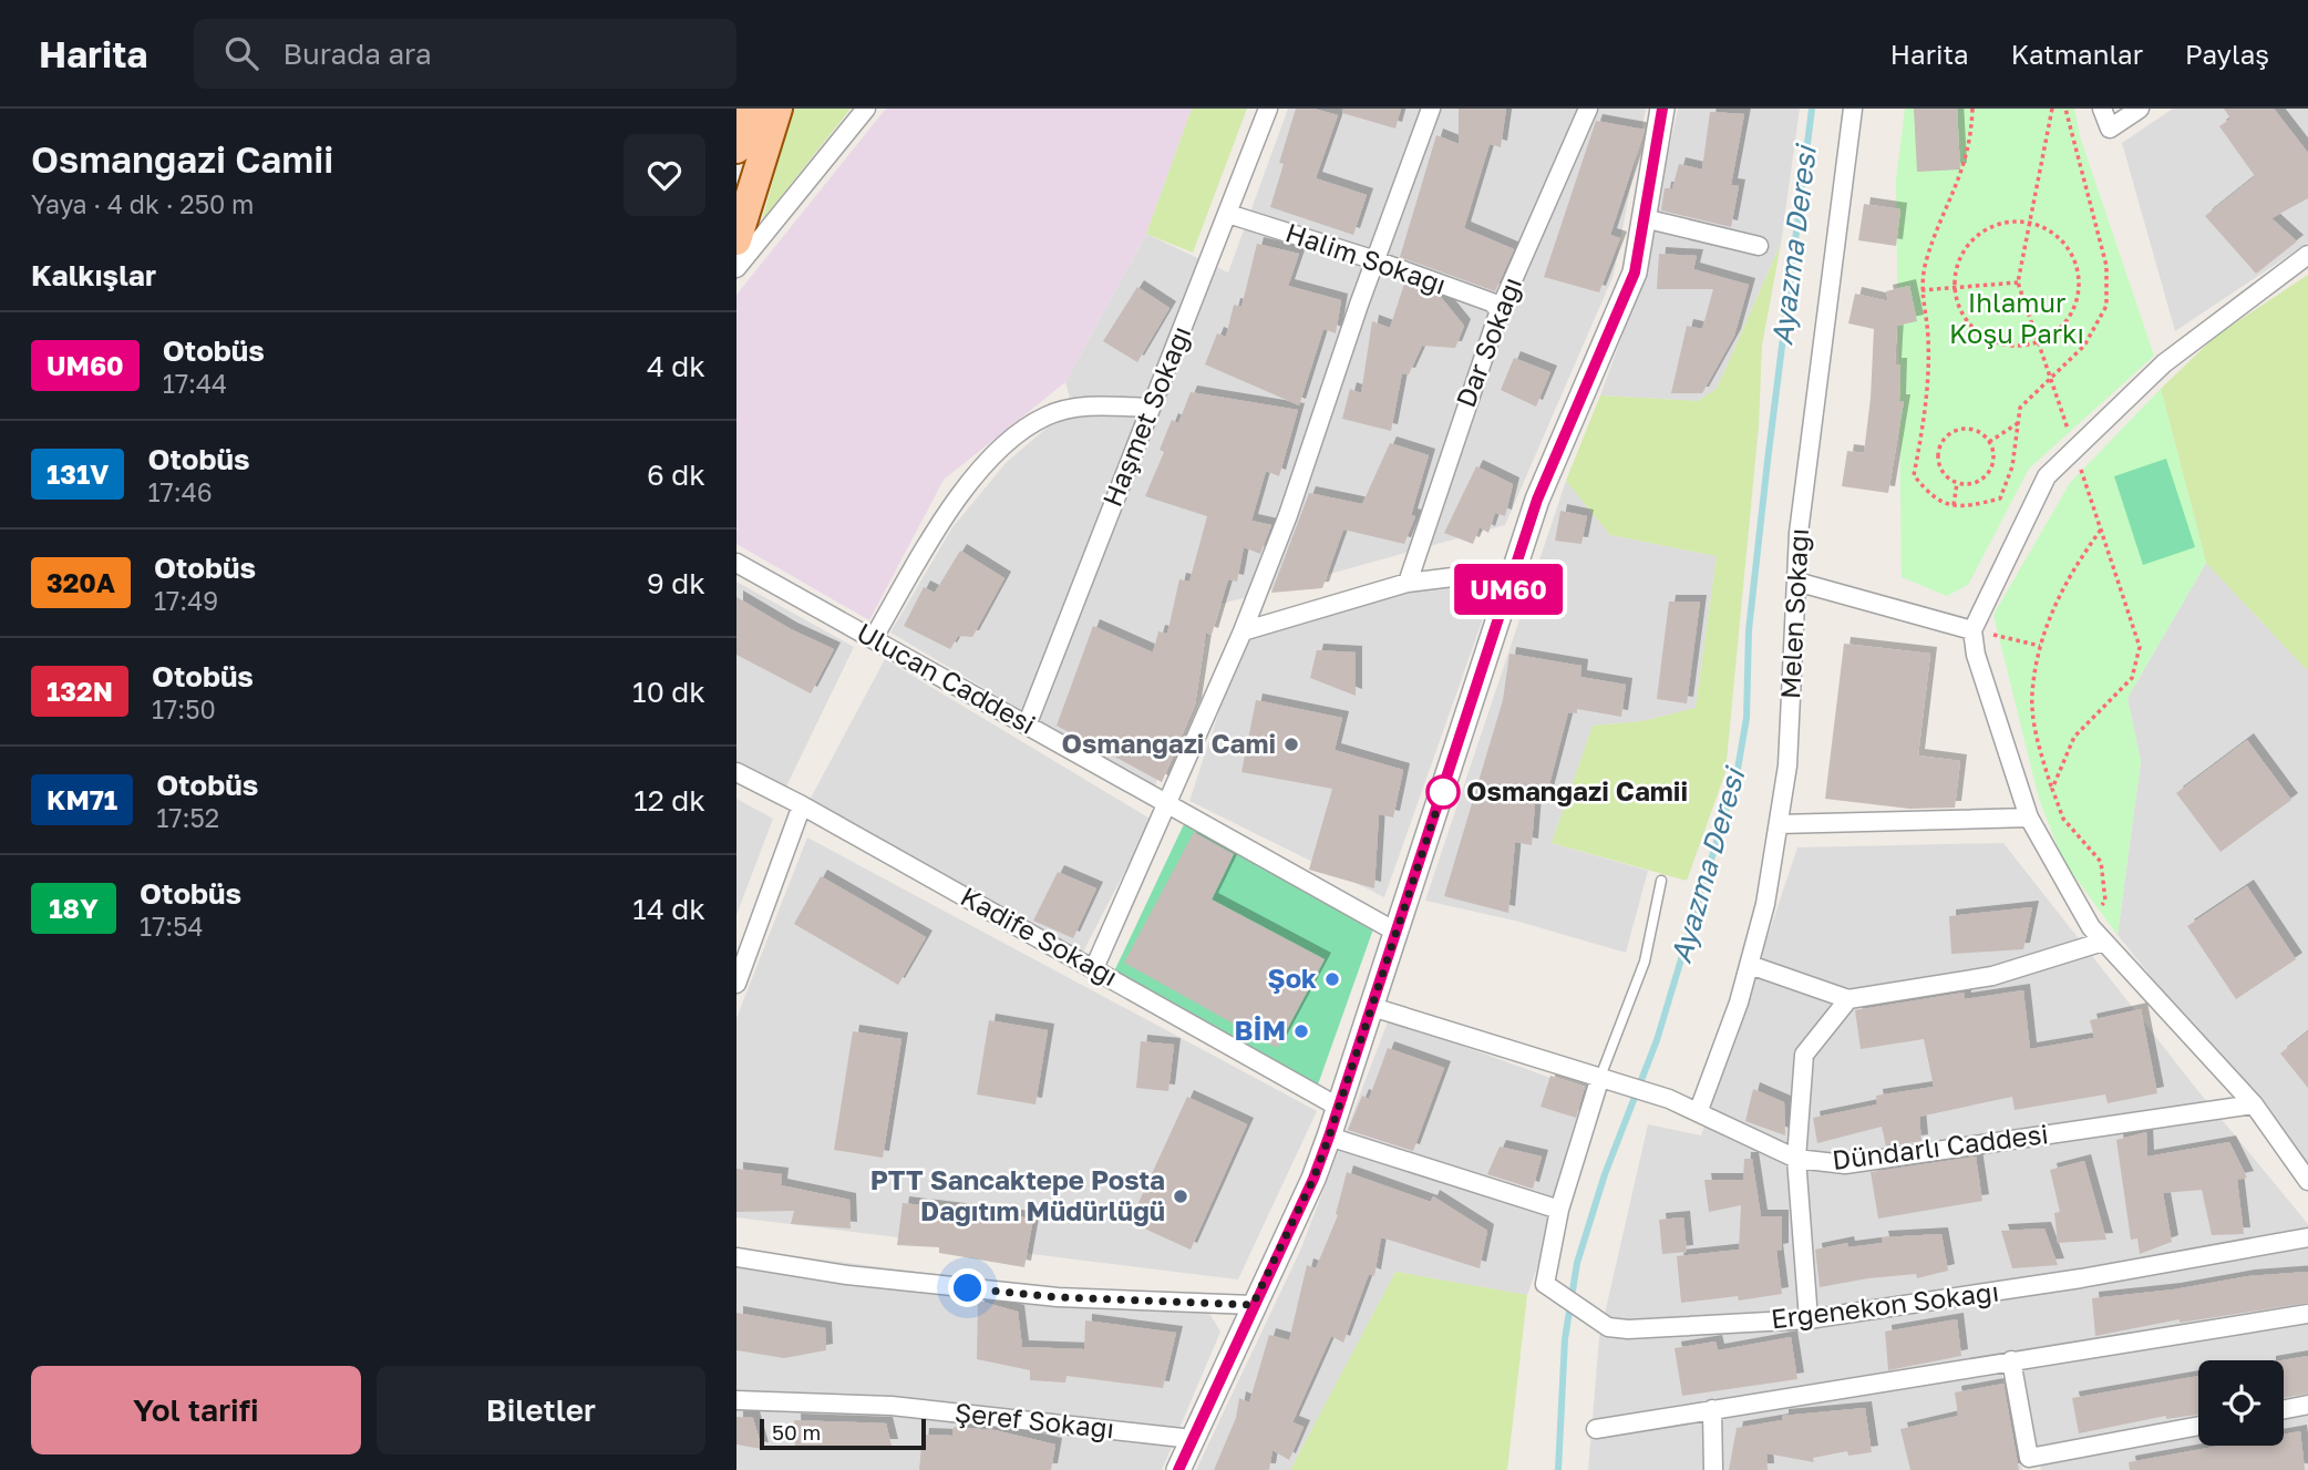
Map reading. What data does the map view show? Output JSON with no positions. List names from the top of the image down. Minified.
{"streets":{"street":["Halim Sokağı","Dar Sokağı","Haşmet Sokağı","Melen Sokağı","Ulucan Caddesi","Kadife Sokağı","Dündarlı Caddesi","Ergenekon Sokağı","Şeref Sokağı"]},"crossings":[["Halim Sokağı","Dar Sokağı"],["Halim Sokağı","Haşmet Sokağı"],["Haşmet Sokağı","Ulucan Caddesi"],["Melen Sokağı","Dündarlı Caddesi"],["Dündarlı Caddesi","Ergenekon Sokağı"]],"water":["Ayazma Deresi"],"parks":["Ihlamur Koşu Parkı"],"places":["Osmangazi Cami","Osmangazi Camii","Şok","BİM","PTT Sancaktepe Posta Dağıtım Müdürlüğü"],"lines":["bus line UM60"],"scale_bar":"50 m","page":{"header":"Harita","search":"Burada ara","nav":["Harita","Katmanlar","Paylaş"],"heading":[["Osmangazi Camii","Yaya · 4 dk · 250 m"],"Kalkışlar"],"on_map":"UM60","list":[{"mark":"UM60","name":"Otobüs","note":"17:44","value":"4 dk"},{"mark":"131V","name":"Otobüs","note":"17:46","value":"6 dk"},{"mark":"320A","name":"Otobüs","note":"17:49","value":"9 dk"},{"mark":"132N","name":"Otobüs","note":"17:50","value":"10 dk"},{"mark":"KM71","name":"Otobüs","note":"17:52","value":"12 dk"},{"mark":"18Y","name":"Otobüs","note":"17:54","value":"14 dk"}],"buttons":["Yol tarifi","Biletler"],"scale":"50 m"}}
